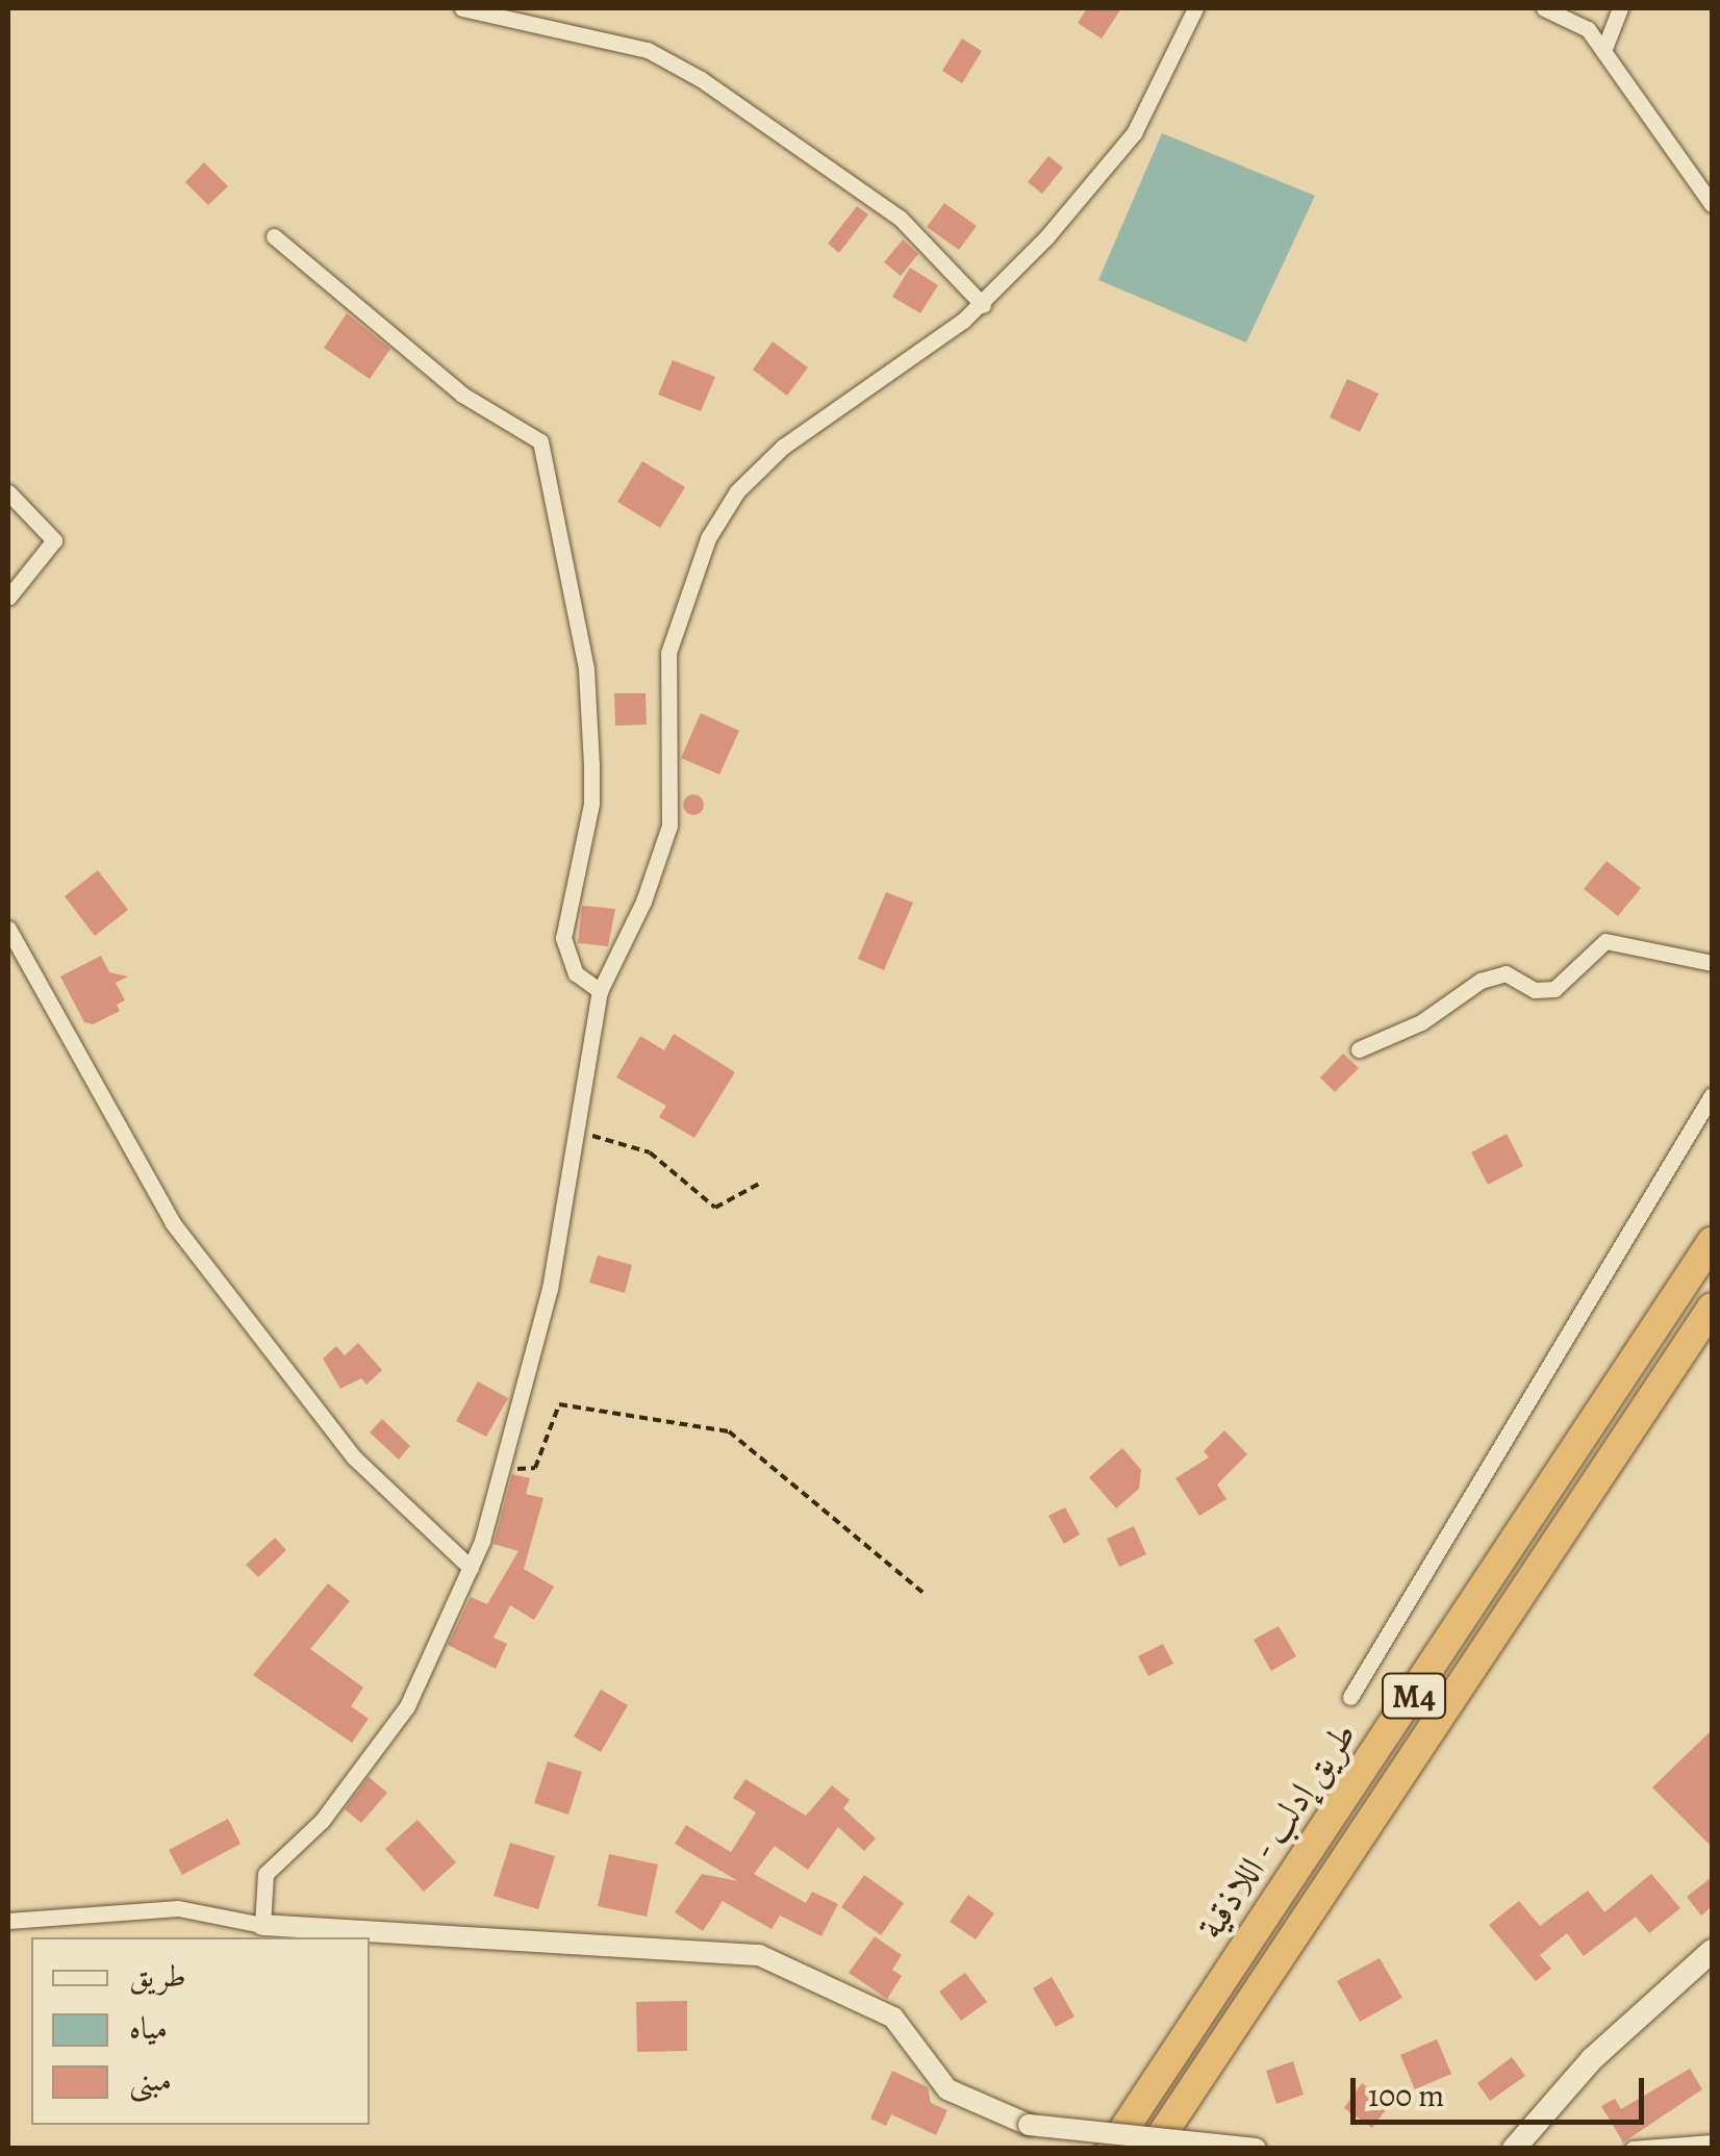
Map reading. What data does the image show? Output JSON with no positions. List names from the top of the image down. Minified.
{"streets":{"highway":["M4","طريق إدلب - اللاذقية"]},"legend":["طريق","مياه","مبنى"],"scale_bar":"100 m"}
